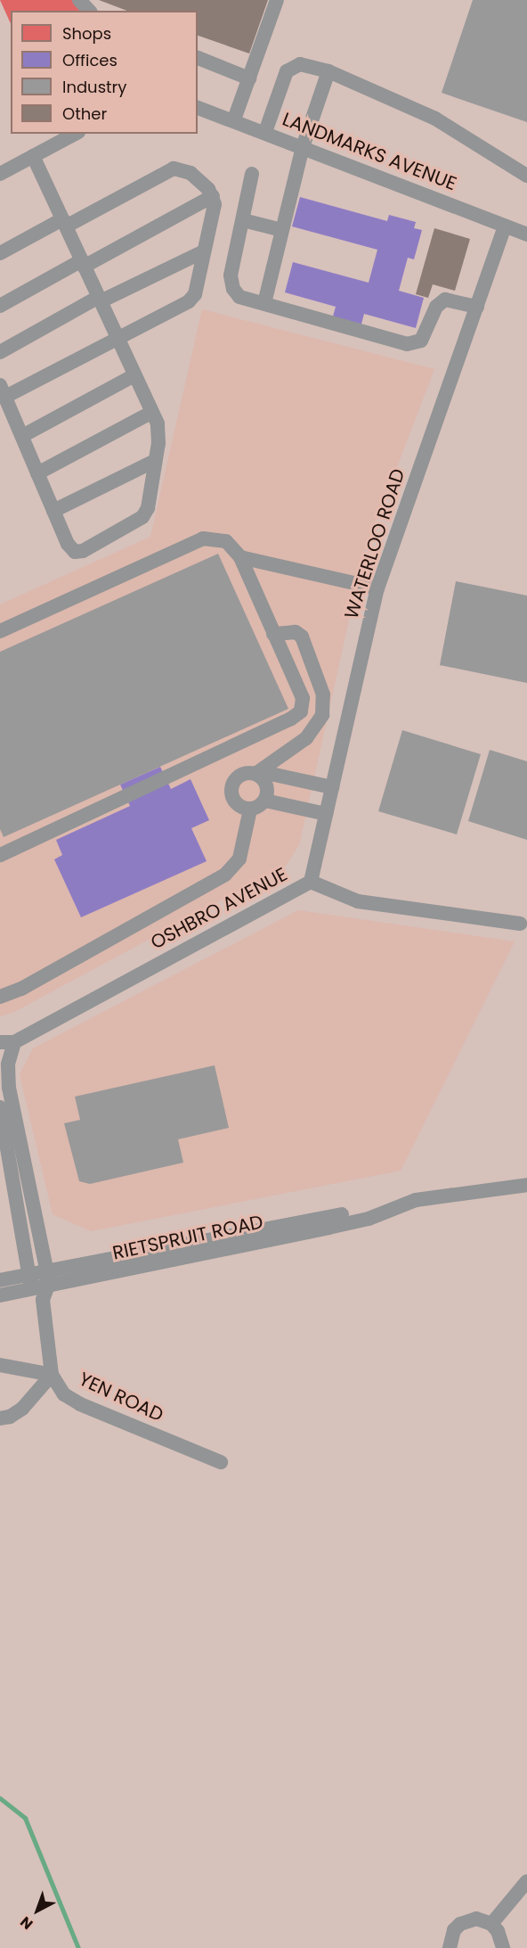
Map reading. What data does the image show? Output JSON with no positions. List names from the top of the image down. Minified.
{"streets":{"street":["LANDMARKS AVENUE","WATERLOO ROAD","OSHBRO AVENUE","RIETSPRUIT ROAD","YEN ROAD"]},"crossings":[["LANDMARKS AVENUE","WATERLOO ROAD"],["WATERLOO ROAD","OSHBRO AVENUE"],["OSHBRO AVENUE","YEN ROAD"],["RIETSPRUIT ROAD","YEN ROAD"]],"legend":["Shops","Offices","Industry","Other"],"north":"bottom left"}
